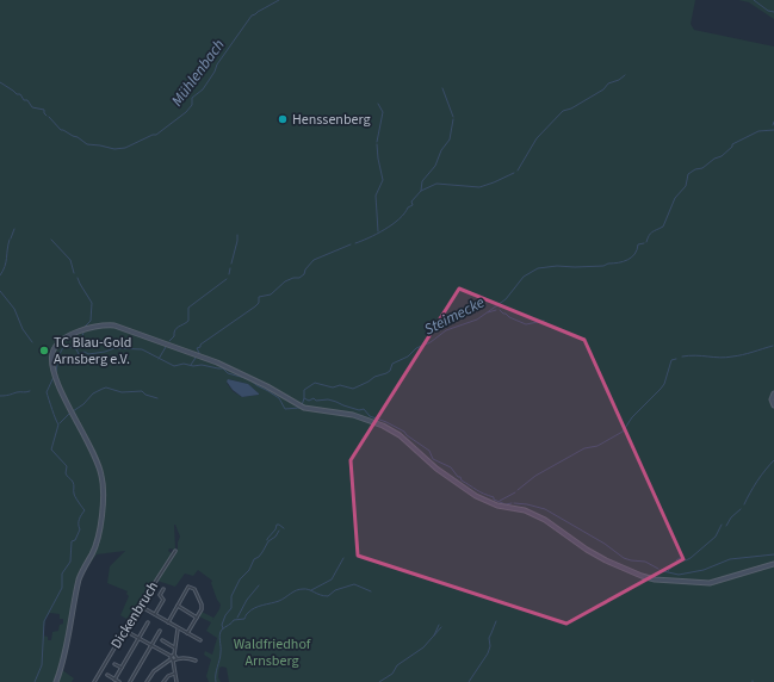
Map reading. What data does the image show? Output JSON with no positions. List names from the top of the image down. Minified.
{"streets":{"street":["Dickenbruch"]},"water":["Mühlenbach","Steimecke"],"parks":["Waldfriedhof Arnsberg"],"places":["Henssenberg","TC Blau-Gold Arnsberg e.V."]}
